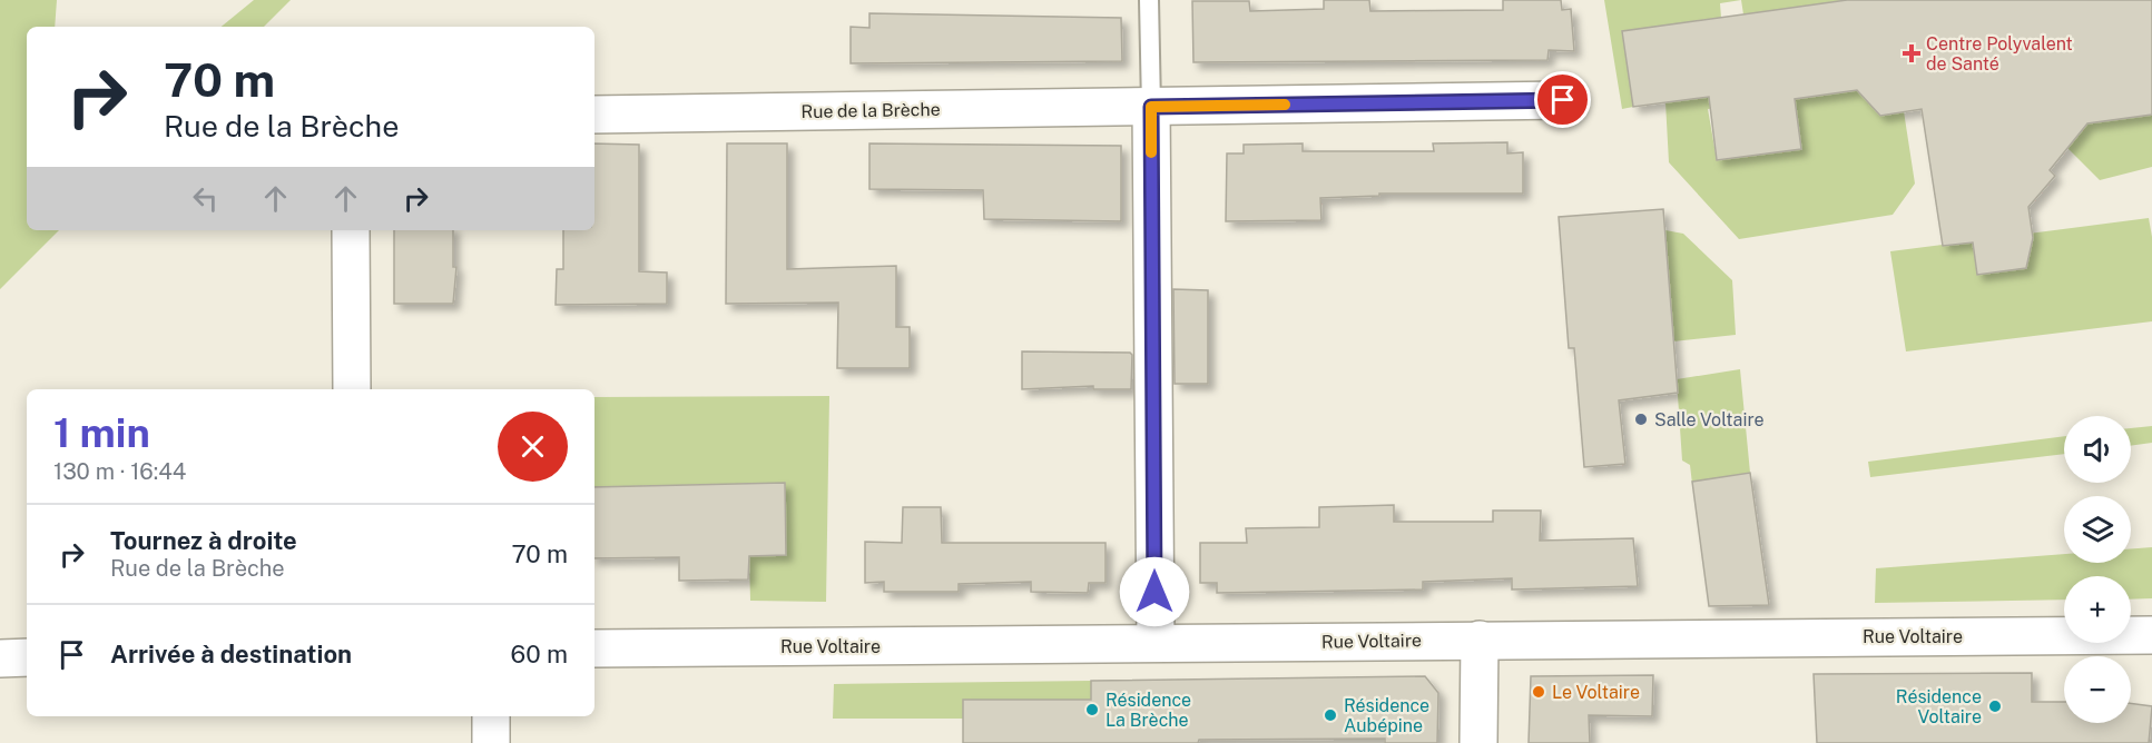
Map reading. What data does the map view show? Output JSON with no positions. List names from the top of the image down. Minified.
{"streets":{"street":["Rue de la Brèche","Rue Voltaire"]},"places":{"health":["Centre Polyvalent de Santé"],"other":["Salle Voltaire","Le Voltaire","Résidence Voltaire","Résidence La Brèche","Résidence Aubépine"]},"page":{"turn":["70 m","Rue de la Brèche"],"heading":["1 min","130 m · 16:44"],"map_buttons":["+","−"],"list":[{"name":"Tournez à droite","note":"Rue de la Brèche","value":"70 m"},{"name":"Arrivée à destination","value":"60 m"}]}}
